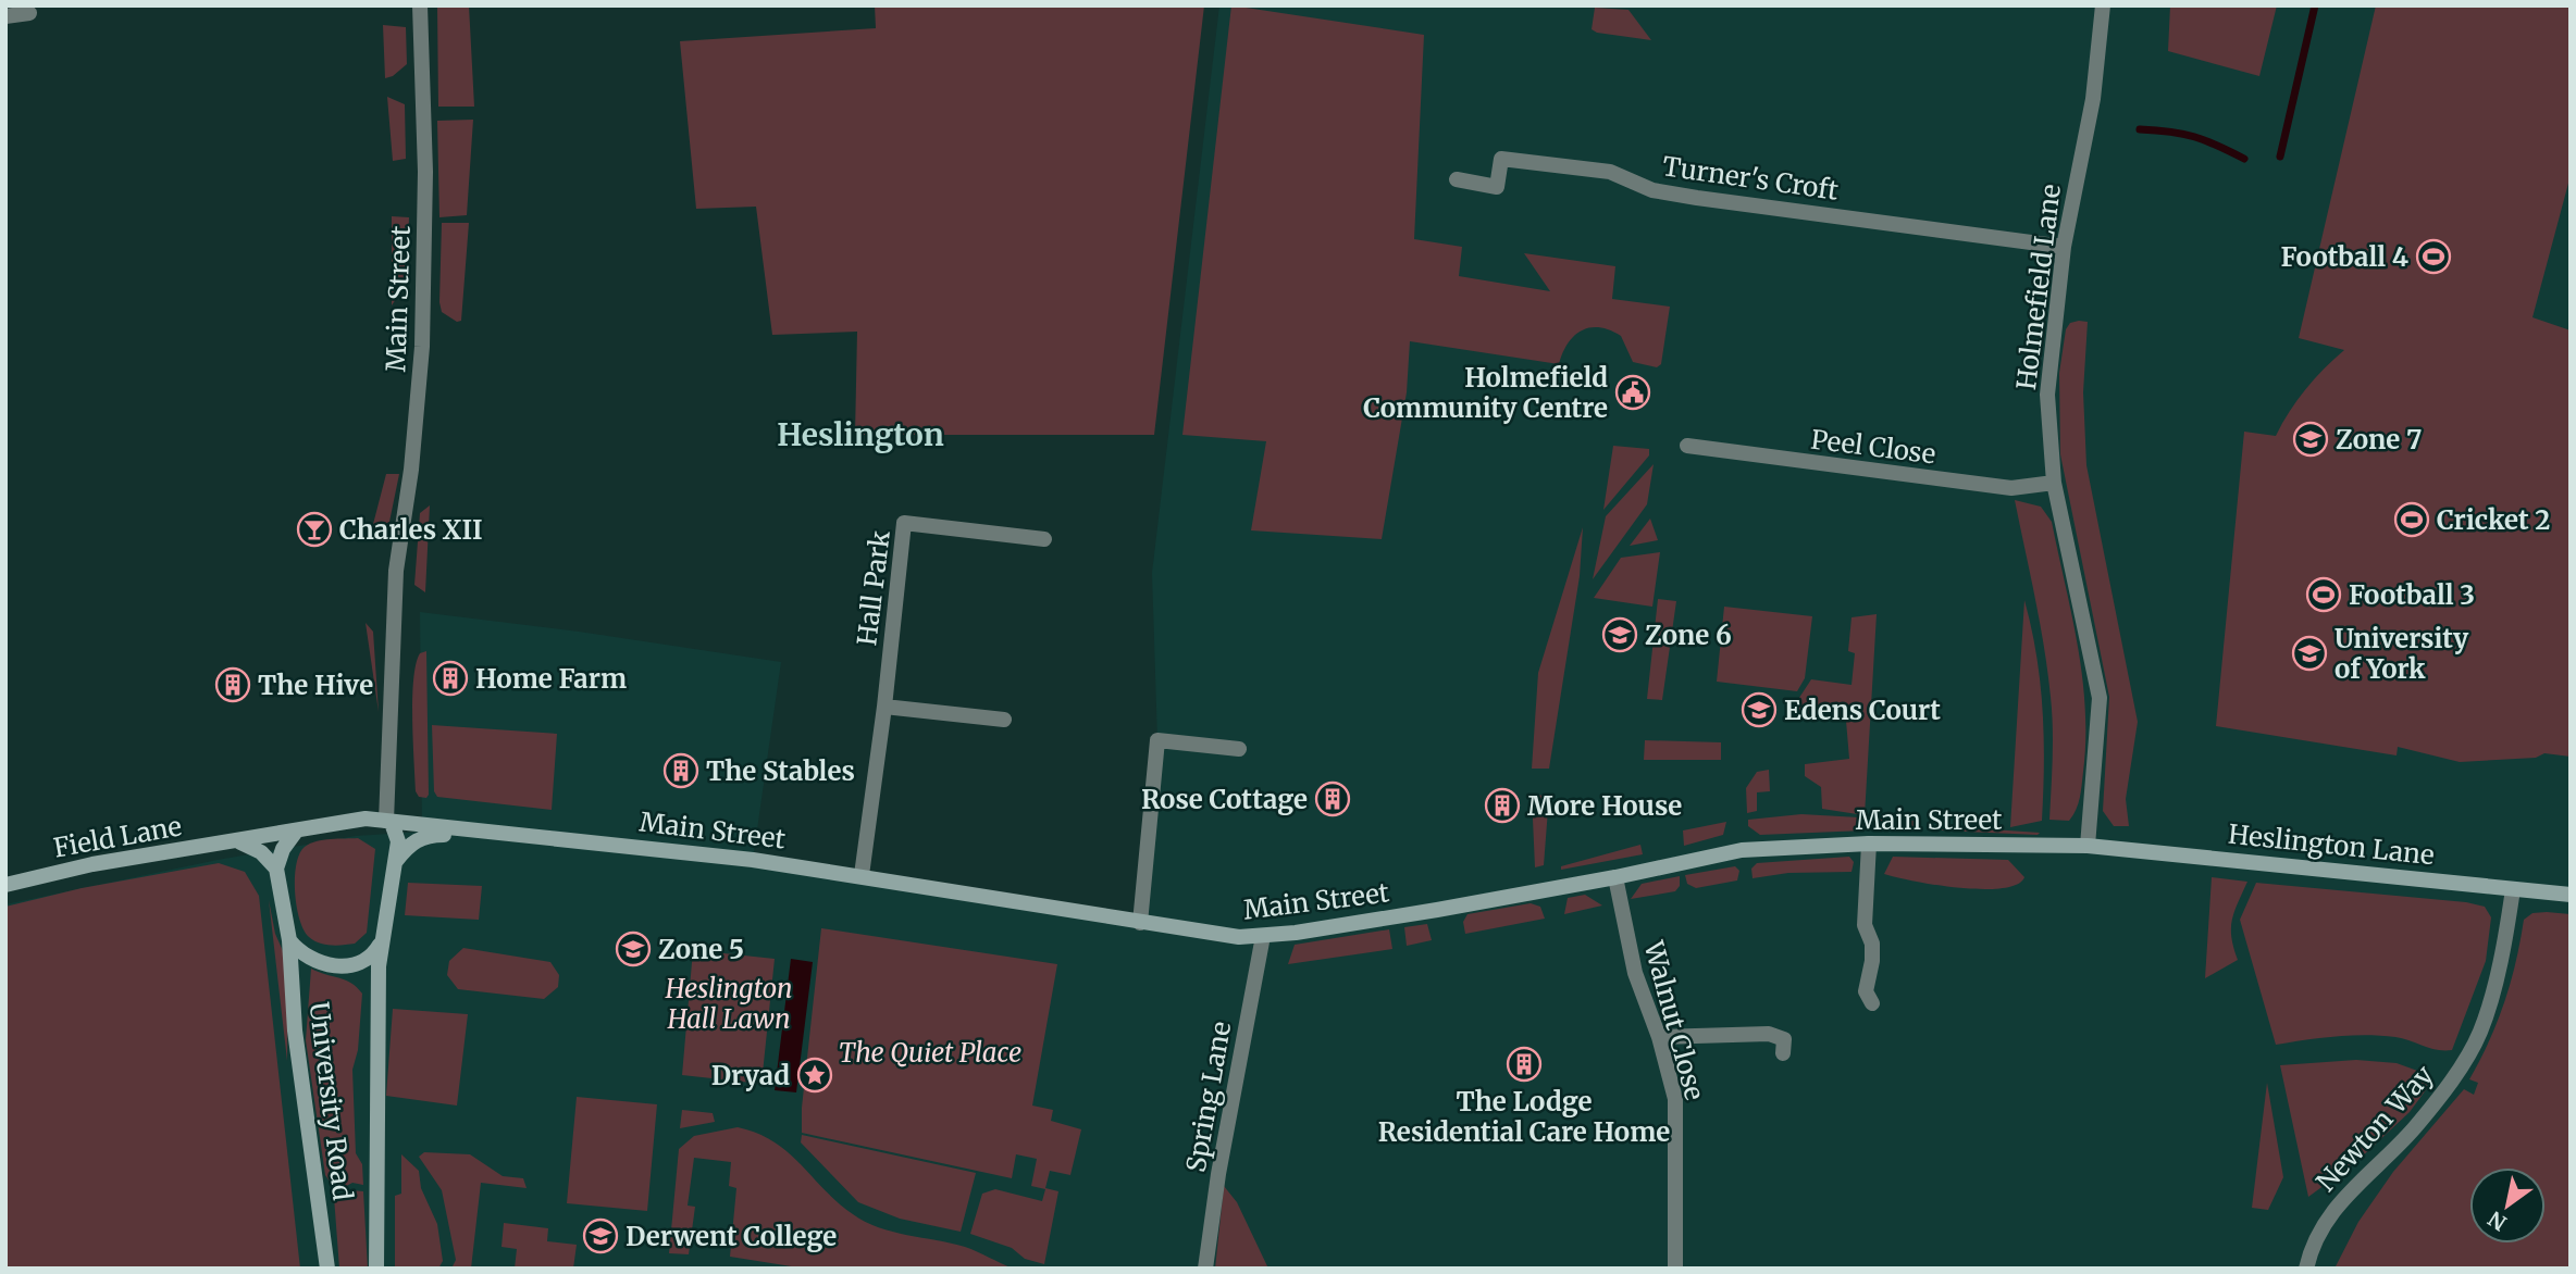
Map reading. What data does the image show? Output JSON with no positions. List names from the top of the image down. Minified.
{"streets":{"street":["Turner's Croft","Holmefield Lane","Main Street","Peel Close","Hall Park","Field Lane","Heslington Lane","Walnut Close","Spring Lane","University Road","Newton Way"]},"crossings":[["Turner's Croft","Holmefield Lane"],["Holmefield Lane","Main Street"],["Holmefield Lane","Peel Close"],["Holmefield Lane","Heslington Lane"],["Main Street","Hall Park"],["Main Street","Field Lane"],["Main Street","Heslington Lane"],["Main Street","Walnut Close"],["Main Street","Spring Lane"],["Main Street","University Road"],["Field Lane","University Road"],["Heslington Lane","Newton Way"]],"districts":["Heslington"],"parks":["Heslington Hall Lawn","The Quiet Place"],"places":{"sports":["Football 4","Cricket 2","Football 3"],"public building":["Holmefield Community Centre"],"school or university":["Zone 7","Zone 6","University of York","Edens Court","Zone 5","Derwent College"],"bar":["Charles XII"],"building":["Home Farm","The Hive","The Stables","Rose Cottage","More House","The Lodge Residential Care Home"],"place":["Dryad"]},"north":"bottom left"}
